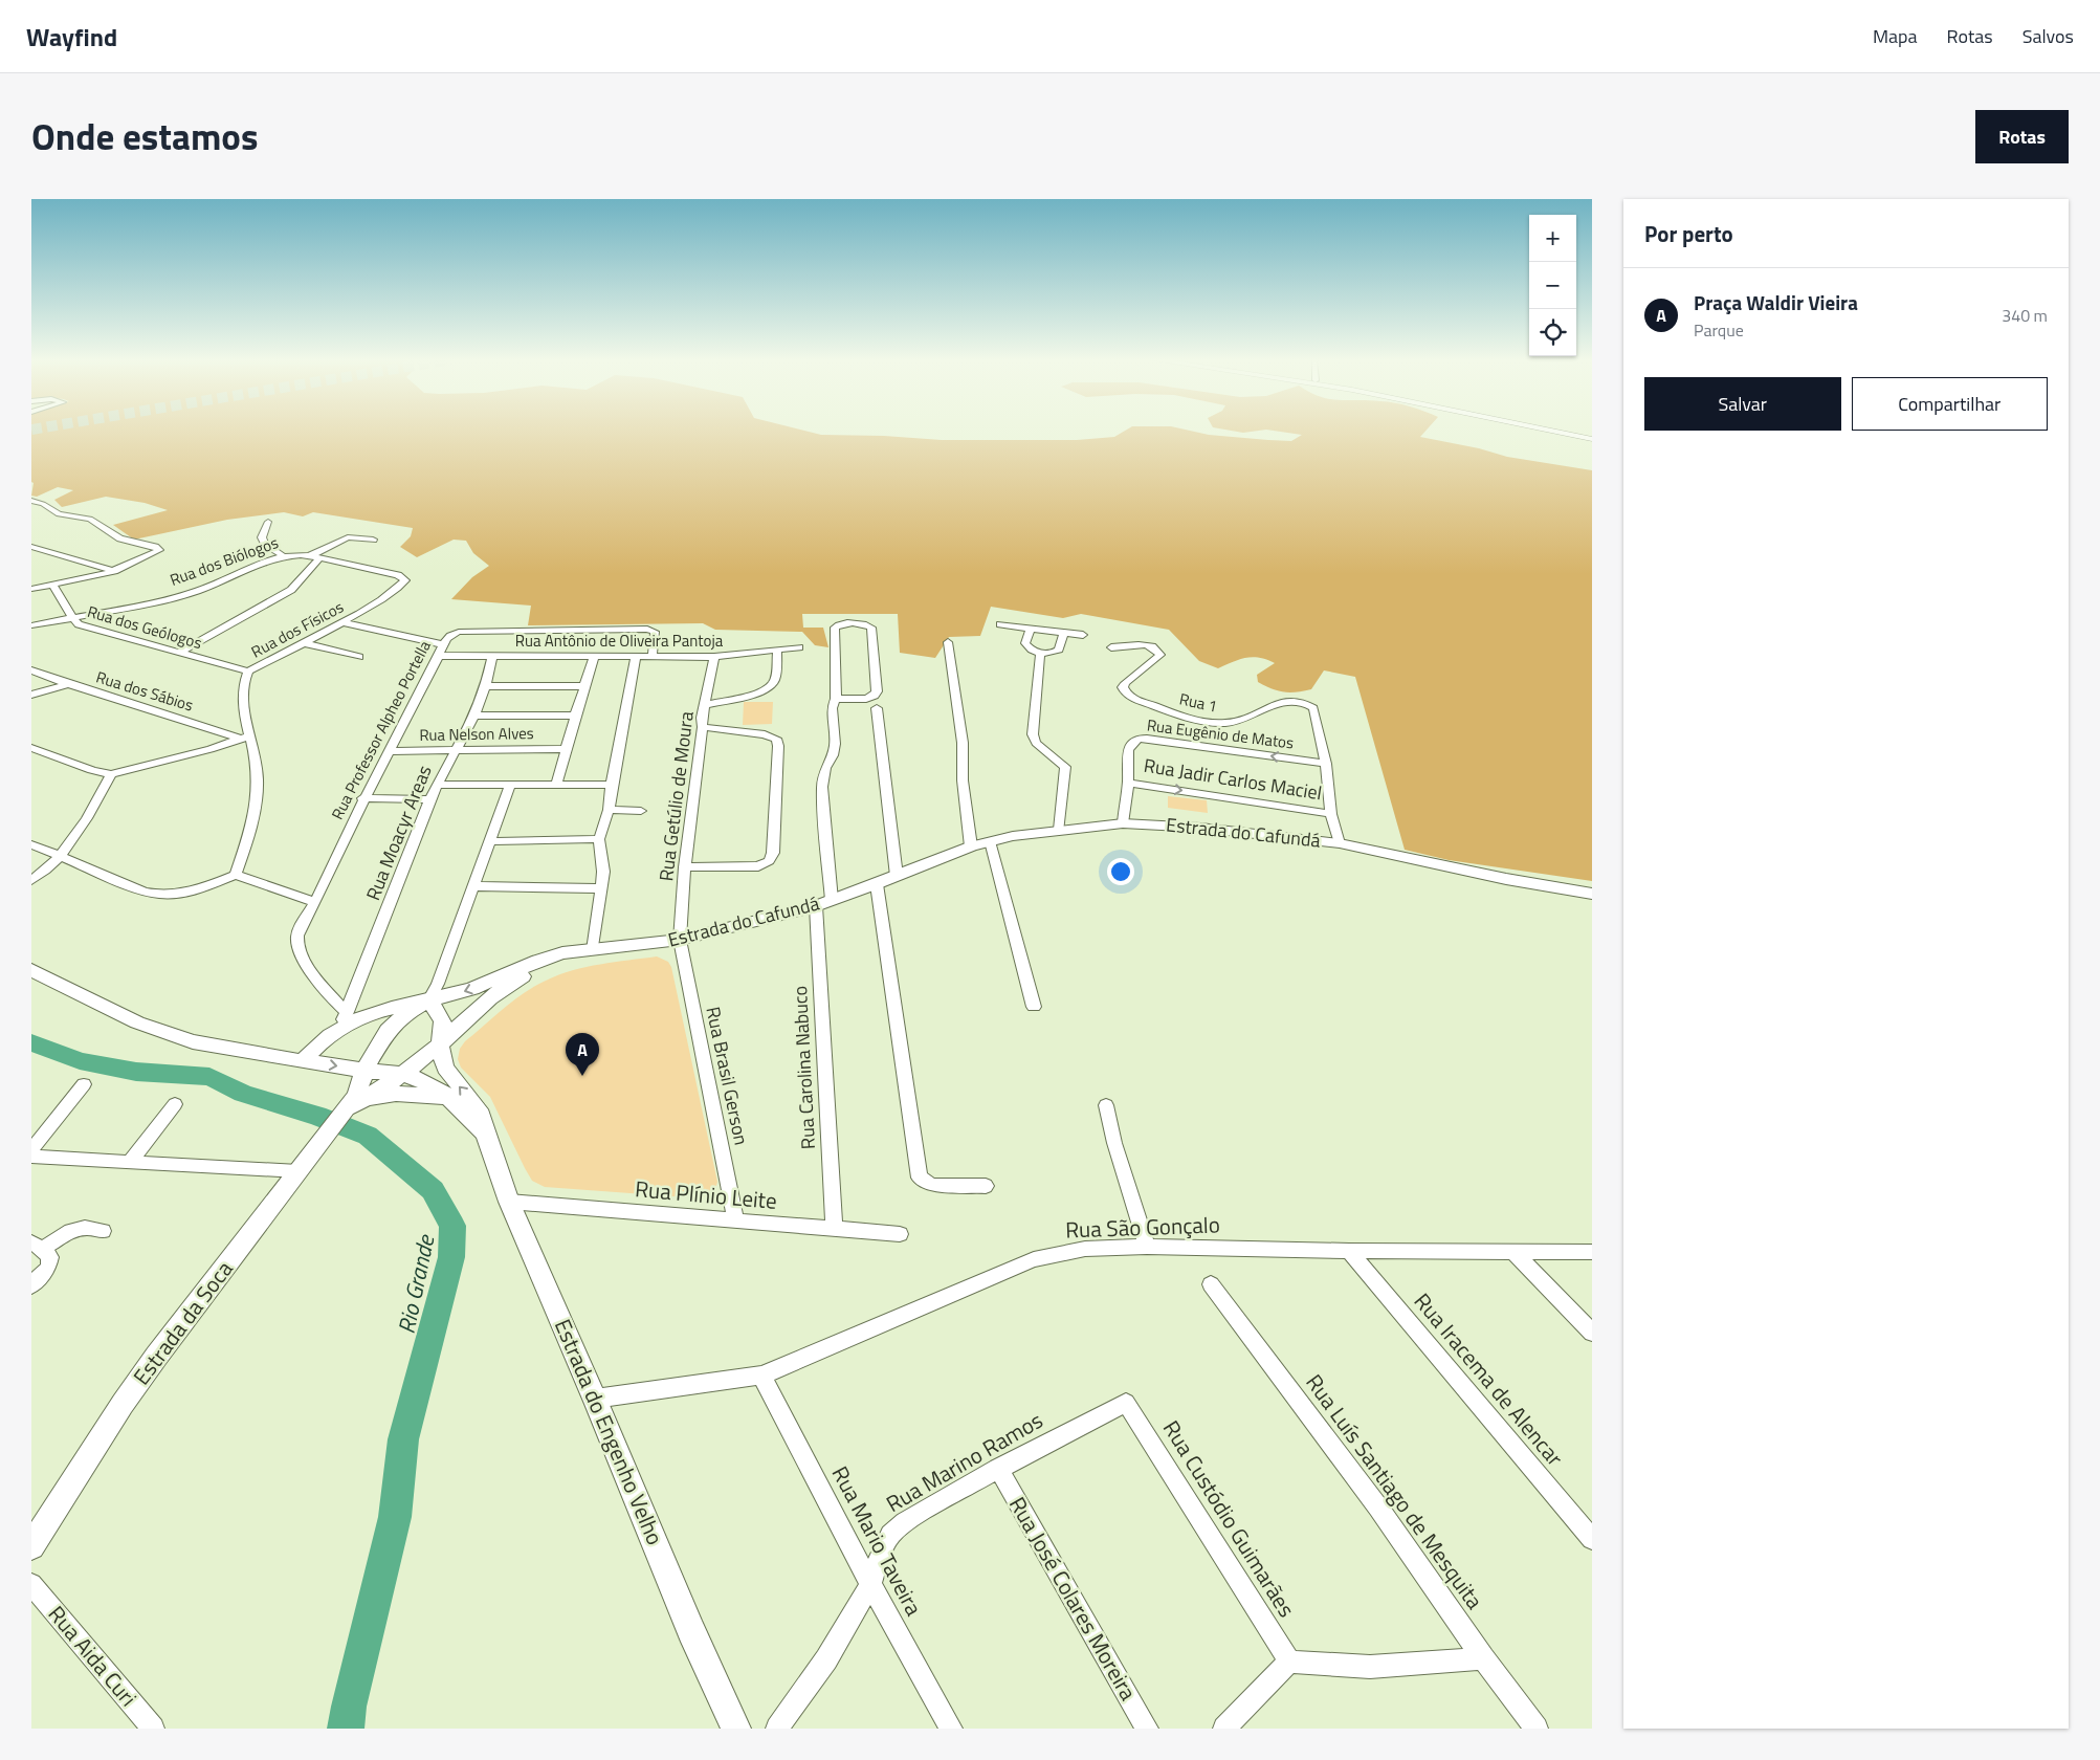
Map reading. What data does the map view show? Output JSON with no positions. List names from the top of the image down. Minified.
{"streets":{"street":["Rua dos Biólogos","Rua dos Geólogos","Rua dos Físicos","Rua Antônio de Oliveira Pantoja","Rua dos Sábios","Rua 1","Rua Professor Alpheo Portella","Rua Nelson Alves","Rua Eugênio de Matos","Rua Jadir Carlos Maciel","Rua Getúlio de Moura","Rua Moacyr Areas","Estrada do Cafundá","Rua Carolina Nabuco","Rua Brasil Gerson","Rua Plínio Leite","Rua São Gonçalo","Estrada da Soca","Rua Iracema de Alencar","Estrada do Engenho Velho","Rua Marino Ramos","Rua Luís Santiago de Mesquita","Rua Custódio Guimarães","Rua Mario Taveira","Rua José Colares Moreira","Rua Aida Curi"]},"crossings":[["Rua dos Biólogos","Rua dos Geólogos"],["Rua dos Biólogos","Rua dos Físicos"],["Rua dos Geólogos","Rua dos Físicos"],["Rua dos Físicos","Rua dos Sábios"],["Rua Antônio de Oliveira Pantoja","Rua Professor Alpheo Portella"],["Rua Antônio de Oliveira Pantoja","Rua Getúlio de Moura"],["Rua Antônio de Oliveira Pantoja","Rua Moacyr Areas"],["Rua 1","Rua Eugênio de Matos"],["Rua Professor Alpheo Portella","Rua Nelson Alves"],["Rua Professor Alpheo Portella","Rua Moacyr Areas"],["Rua Nelson Alves","Rua Moacyr Areas"],["Rua Eugênio de Matos","Rua Jadir Carlos Maciel"],["Rua Eugênio de Matos","Estrada do Cafundá"],["Rua Getúlio de Moura","Estrada do Cafundá"],["Rua Getúlio de Moura","Rua Brasil Gerson"],["Estrada do Cafundá","Rua Carolina Nabuco"],["Estrada do Cafundá","Rua Brasil Gerson"],["Estrada do Cafundá","Estrada da Soca"],["Estrada do Cafundá","Estrada do Engenho Velho"],["Rua Carolina Nabuco","Rua Plínio Leite"],["Rua Brasil Gerson","Rua Plínio Leite"],["Rua Plínio Leite","Estrada do Engenho Velho"],["Rua São Gonçalo","Rua Iracema de Alencar"],["Rua São Gonçalo","Estrada do Engenho Velho"],["Rua São Gonçalo","Rua Mario Taveira"],["Estrada da Soca","Estrada do Engenho Velho"],["Rua Marino Ramos","Rua Custódio Guimarães"],["Rua Marino Ramos","Rua Mario Taveira"],["Rua Marino Ramos","Rua José Colares Moreira"]],"one_way":["Rua Eugênio de Matos","Rua Jadir Carlos Maciel"],"water":["Rio Grande"],"page":{"header":"Wayfind","nav":["Mapa","Rotas","Salvos"],"title":"Onde estamos","buttons":["Rotas",["Salvar","Compartilhar"]],"heading":"Por perto","map_buttons":["+","−"],"list":[{"mark":"A","name":"Praça Waldir Vieira","note":"Parque","value":"340 m"}],"pins":"A"}}
